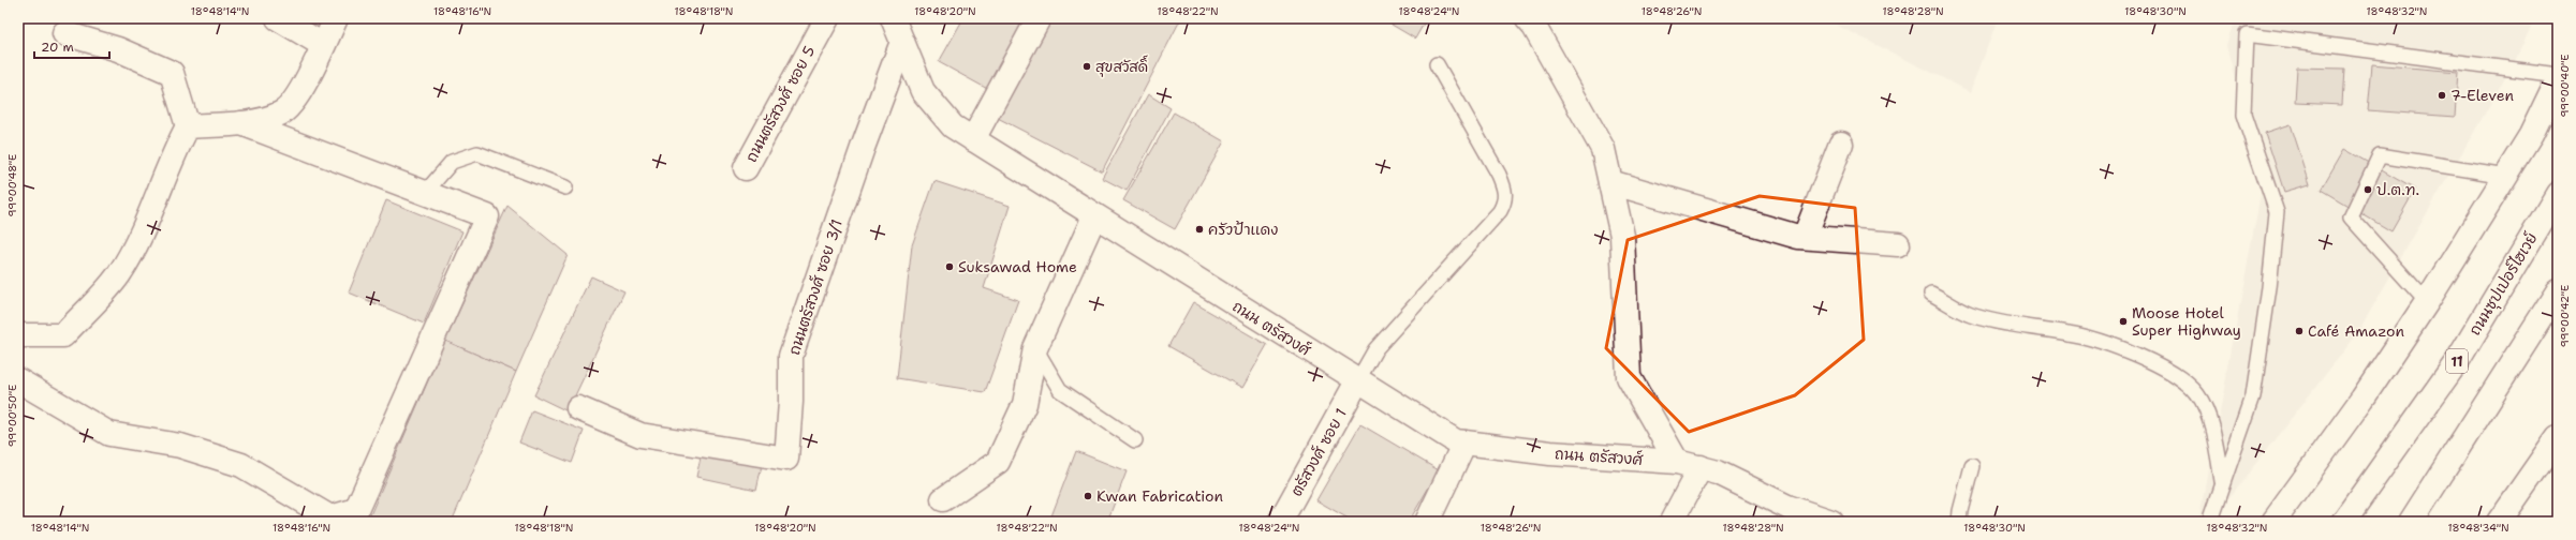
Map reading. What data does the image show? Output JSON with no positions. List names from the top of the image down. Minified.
{"streets":{"main road":["ถนนตรัสวงศ์ ซอย 5","ถนนซุปเปอร์ไฮเวย์","ถนนตรัสวงศ์ ซอย 3/1","ถนน ตรัสวงศ์","11","ตรัสวงศ์ ซอย 1"]},"crossings":[["ถนนตรัสวงศ์ ซอย 3/1","ถนน ตรัสวงศ์"],["ถนน ตรัสวงศ์","ตรัสวงศ์ ซอย 1"]],"places":["สุขสวัสดิ์","7-Eleven","ป.ต.ท.","ครัวป้าแดง","Suksawad Home","Moose Hotel Super Highway","Café Amazon","Kwan Fabrication"],"scale_bar":"20 m","coordinates":["18°48'14\"N","18°48'16\"N","18°48'18\"N","18°48'20\"N","18°48'22\"N","18°48'24\"N","18°48'26\"N","18°48'28\"N","18°48'30\"N","18°48'32\"N","99°00'40\"E","99°00'48\"E","99°00'42\"E","99°00'50\"E","18°48'34\"N"]}
